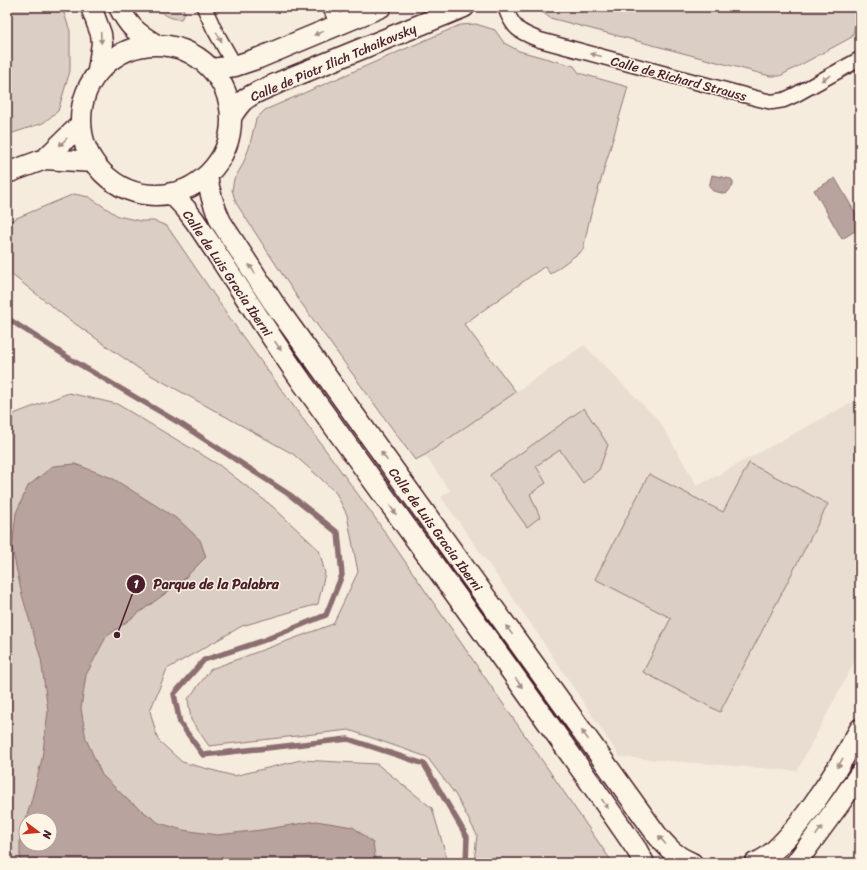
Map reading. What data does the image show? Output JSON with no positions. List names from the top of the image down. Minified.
{"streets":{"main road":["Calle de Piotr Ilich Tchaikovsky","Calle de Luis Gracia Iberni"],"street":["Calle de Richard Strauss"]},"one_way":["Calle de Richard Strauss"],"places":["Parque de la Palabra"],"north":"right"}
